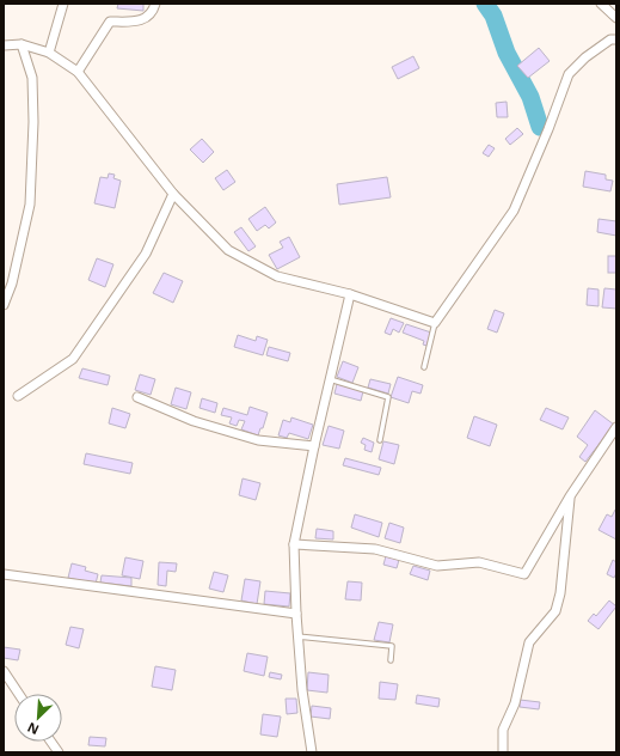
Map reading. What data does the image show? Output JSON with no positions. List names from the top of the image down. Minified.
{"north":"bottom left"}
